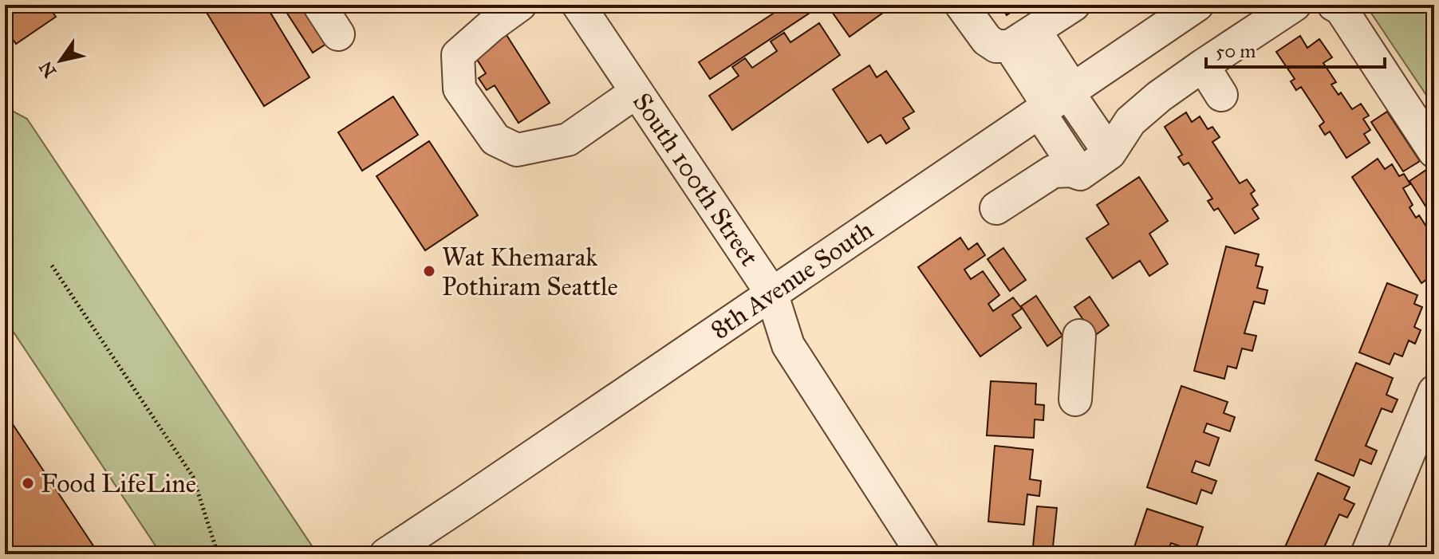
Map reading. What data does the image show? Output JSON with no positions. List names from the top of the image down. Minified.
{"streets":{"street":["South 100th Street","8th Avenue South"]},"crossings":[["South 100th Street","8th Avenue South"]],"places":["Wat Khemarak Pothiram Seattle","Food LifeLine"],"scale_bar":"50 m","north":"bottom left"}
